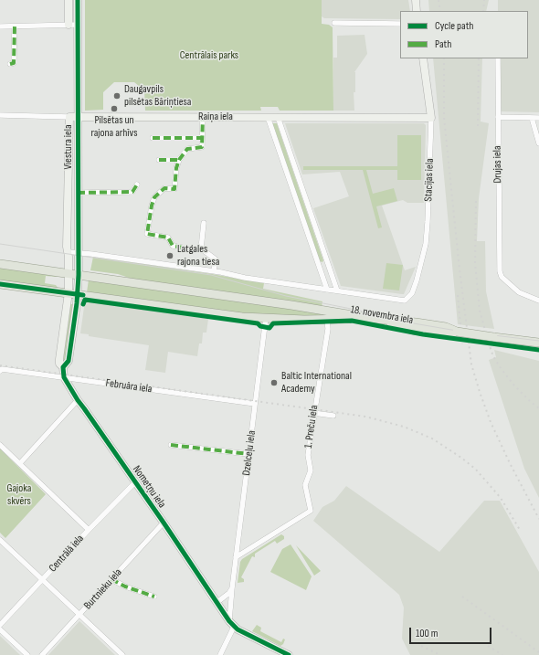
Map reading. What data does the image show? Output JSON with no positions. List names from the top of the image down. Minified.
{"streets":{"main road":["18. novembra iela"],"street":["Raiņa iela","Viestura iela","Drujas iela","Stacijas iela","Februāra iela","1. Preču iela","Dzelceļu iela","Nometņu iela","Centrālā iela","Burtnieku iela"]},"crossings":[["Raiņa iela","Viestura iela"],["Raiņa iela","Stacijas iela"],["Viestura iela","18. novembra iela"],["Viestura iela","Nometņu iela"],["Stacijas iela","18. novembra iela"],["18. novembra iela","1. Preču iela"],["18. novembra iela","Dzelceļu iela"],["18. novembra iela","Nometņu iela"],["Februāra iela","Dzelceļu iela"],["Februāra iela","Nometņu iela"],["1. Preču iela","Dzelceļu iela"],["Dzelceļu iela","Nometņu iela"],["Nometņu iela","Centrālā iela"],["Nometņu iela","Burtnieku iela"]],"parks":["Centrālais parks","Gajoka skvērs"],"places":["Daugavpils pilsētas Bāriņtiesa","Pilsētas un rajona arhīvs","Latgales rajona tiesa","Baltic International Academy"],"legend":["Cycle path","Path"],"scale_bar":"100 m"}
